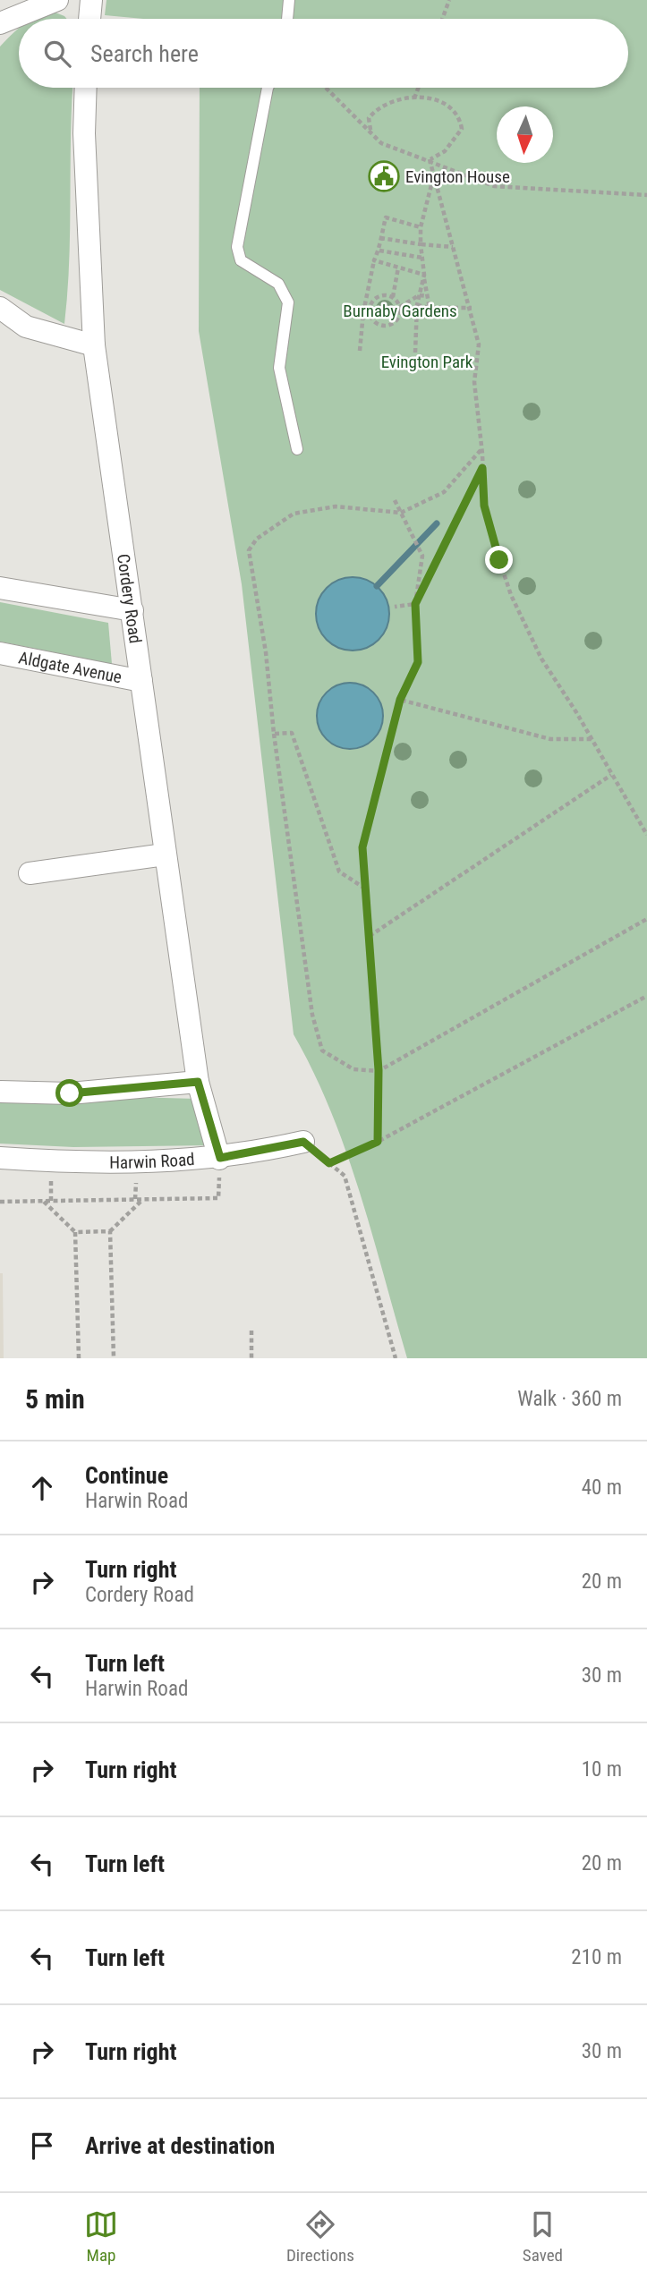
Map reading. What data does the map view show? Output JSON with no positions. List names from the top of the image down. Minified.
{"streets":{"street":["Cordery Road","Aldgate Avenue","Harwin Road"]},"crossings":[["Cordery Road","Aldgate Avenue"],["Cordery Road","Harwin Road"]],"parks":["Burnaby Gardens","Evington Park"],"places":{"public building":["Evington House"]},"north":"bottom","page":{"search":"Search here","heading":["5 min","Walk · 360 m"],"list":[["Continue","Harwin Road","40 m"],["Turn right","Cordery Road","20 m"],["Turn left","Harwin Road","30 m"],["Turn right","10 m"],["Turn left","20 m"],["Turn left","210 m"],["Turn right","30 m"],"Arrive at destination"],"nav":["Map","Directions","Saved"]}}
